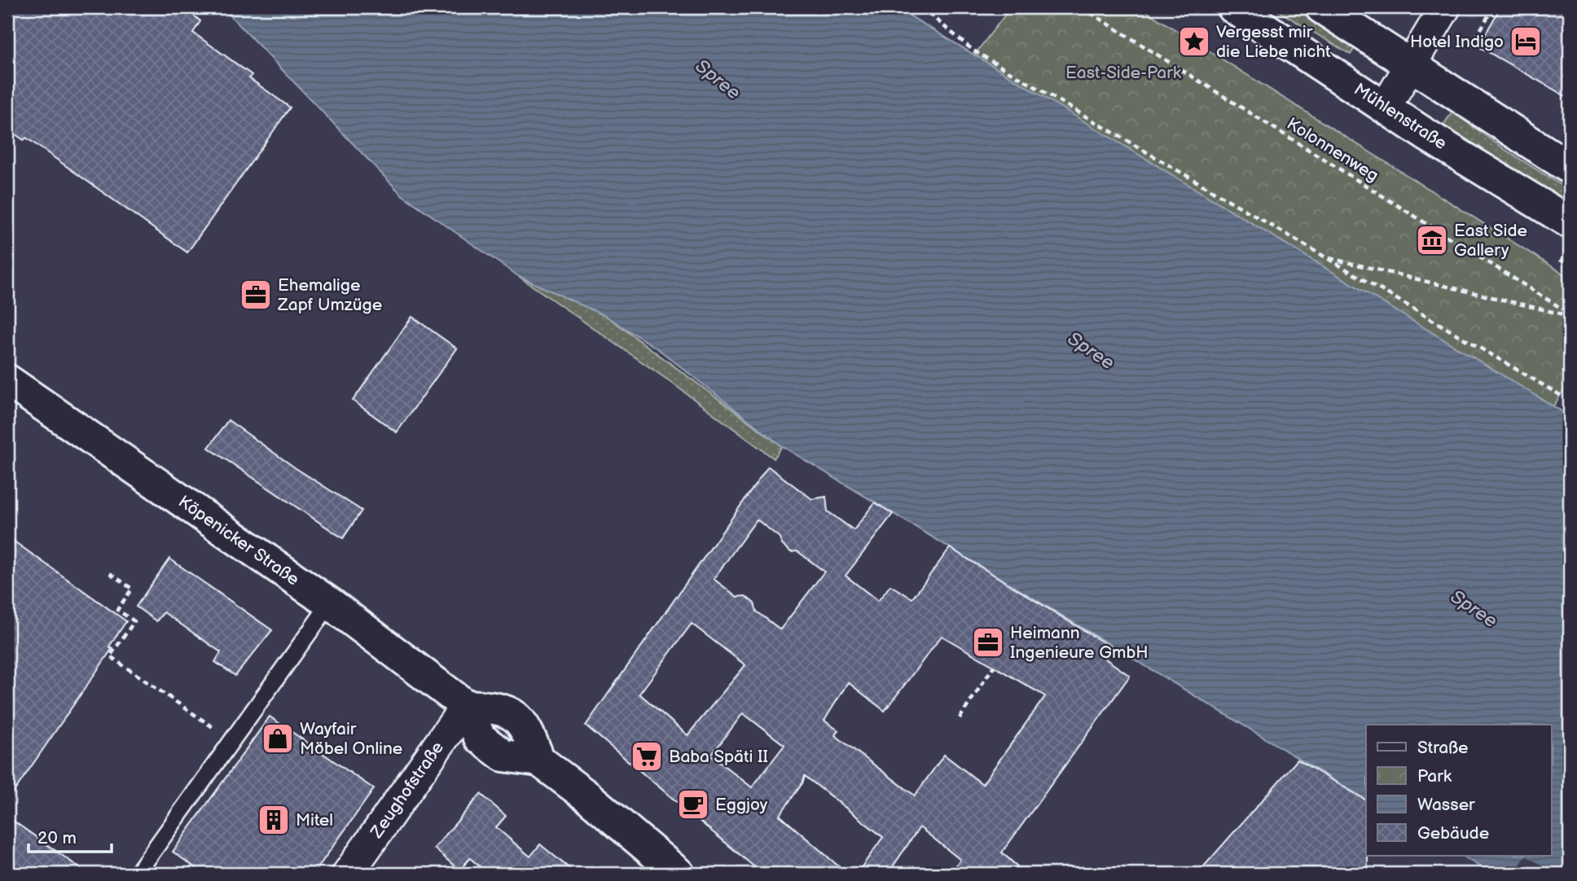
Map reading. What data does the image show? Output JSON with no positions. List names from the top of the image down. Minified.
{"streets":{"main road":["Mühlenstraße","Köpenicker Straße"],"street":["Zeughofstraße"],"path":["Kolonnenweg"]},"crossings":[["Köpenicker Straße","Zeughofstraße"]],"water":["Spree"],"parks":["East-Side-Park"],"places":{"place":["Vergesst mir die Liebe nicht"],"hotel":["Hotel Indigo"],"museum":["East Side Gallery"],"office":["Ehemalige Zapf Umzüge","Heimann Ingenieure GmbH"],"shop":["Wayfair Möbel Online"],"supermarket":["Baba Späti II"],"cafe":["Eggjoy"],"building":["Mitel"]},"legend":["Straße","Park","Wasser","Gebäude"],"scale_bar":"20 m"}
